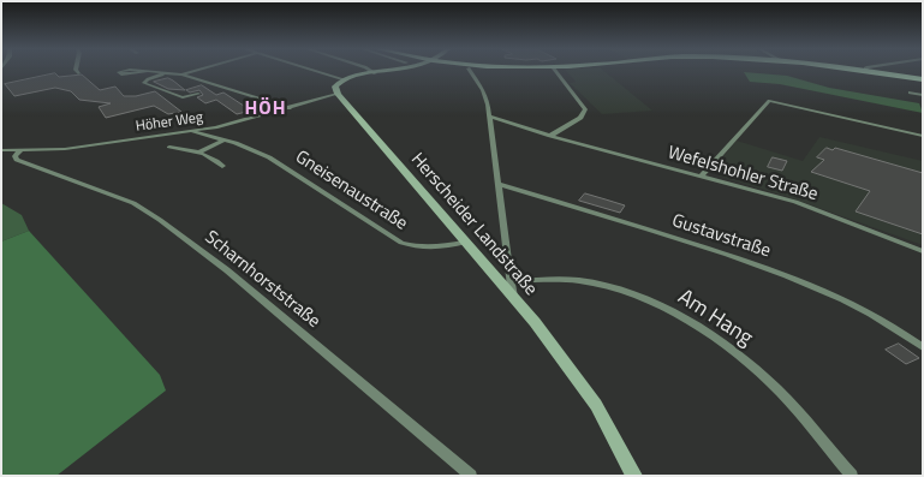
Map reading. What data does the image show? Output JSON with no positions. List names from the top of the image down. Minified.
{"streets":{"main road":["Herscheider Landstraße"],"street":["Höher Weg","Wefelshohler Straße","Gneisenaustraße","Gustavstraße","Scharnhorststraße","Am Hang"]},"crossings":[["Höher Weg","Gneisenaustraße"],["Höher Weg","Herscheider Landstraße"],["Höher Weg","Scharnhorststraße"],["Gneisenaustraße","Herscheider Landstraße"]],"districts":["HÖH"]}
